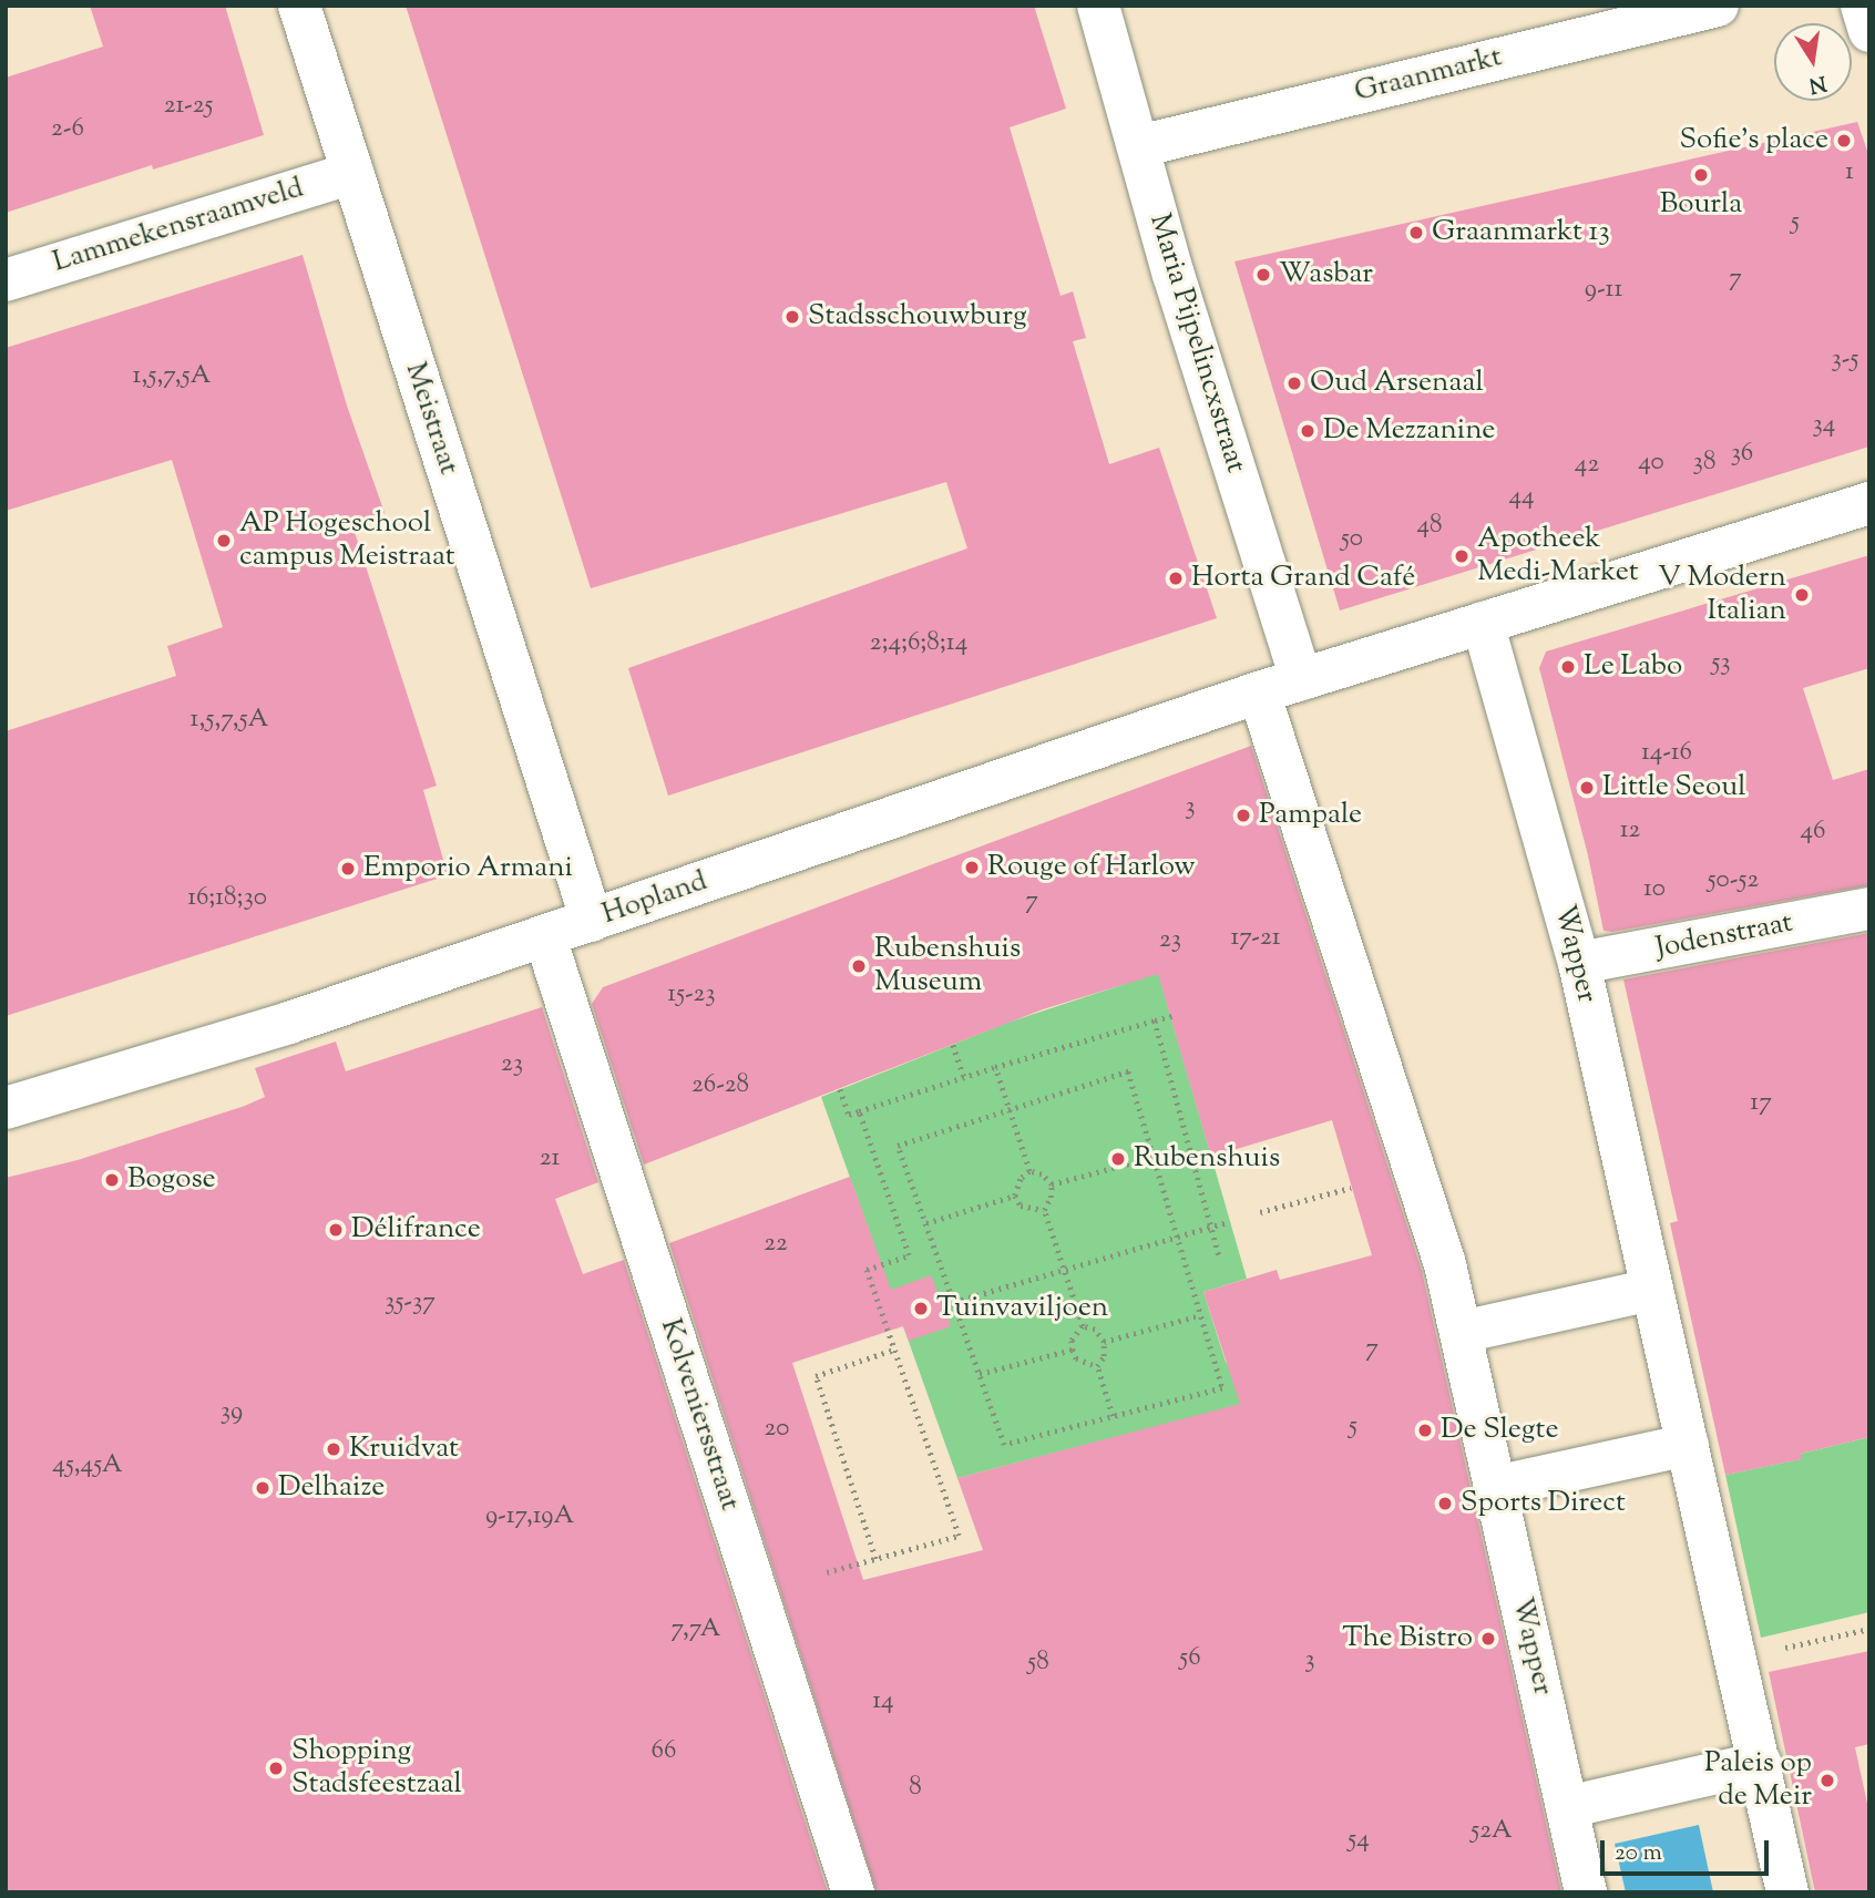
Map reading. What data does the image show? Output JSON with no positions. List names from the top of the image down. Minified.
{"streets":{"street":["Graanmarkt","Lammekensraamveld","Maria Pijpelincxstraat","Meistraat","Hopland","Jodenstraat","Wapper","Kolveniersstraat"]},"crossings":[["Graanmarkt","Maria Pijpelincxstraat"],["Lammekensraamveld","Meistraat"],["Maria Pijpelincxstraat","Hopland"],["Meistraat","Hopland"],["Hopland","Wapper"],["Hopland","Kolveniersstraat"],["Jodenstraat","Wapper"]],"places":["Sofie's place","Bourla","Graanmarkt 13","Wasbar","Stadsschouwburg","Oud Arsenaal","De Mezzanine","AP Hogeschool campus Meistraat","Apotheek Medi-Market","Horta Grand Café","V Modern Italian","Le Labo","Little Seoul","Pampale","Rouge of Harlow","Emporio Armani","Rubenshuis Museum","Rubenshuis","Bogose","Délifrance","Tuinvaviljoen","De Slegte","Kruidvat","Delhaize","Sports Direct","The Bistro","Shopping Stadsfeestzaal","Paleis op de Meir"],"house_numbers":["21-25","2-6","1","5","7","9-11","3-5","1,5,7,5A","34","36","40","38","42","44","48","50","2;4;6;8;14","53","1,5,7,5A","14-16","3","12","46","50-52","10","16;18;30","7","17-21","23","15-23","23","26-28","17","21","22","35-37","7","39","5","20","45,45A","9-17,19A","7,7A","56","3","58","14","66","8","52A","54"],"scale_bar":"20 m","north":"bottom"}
